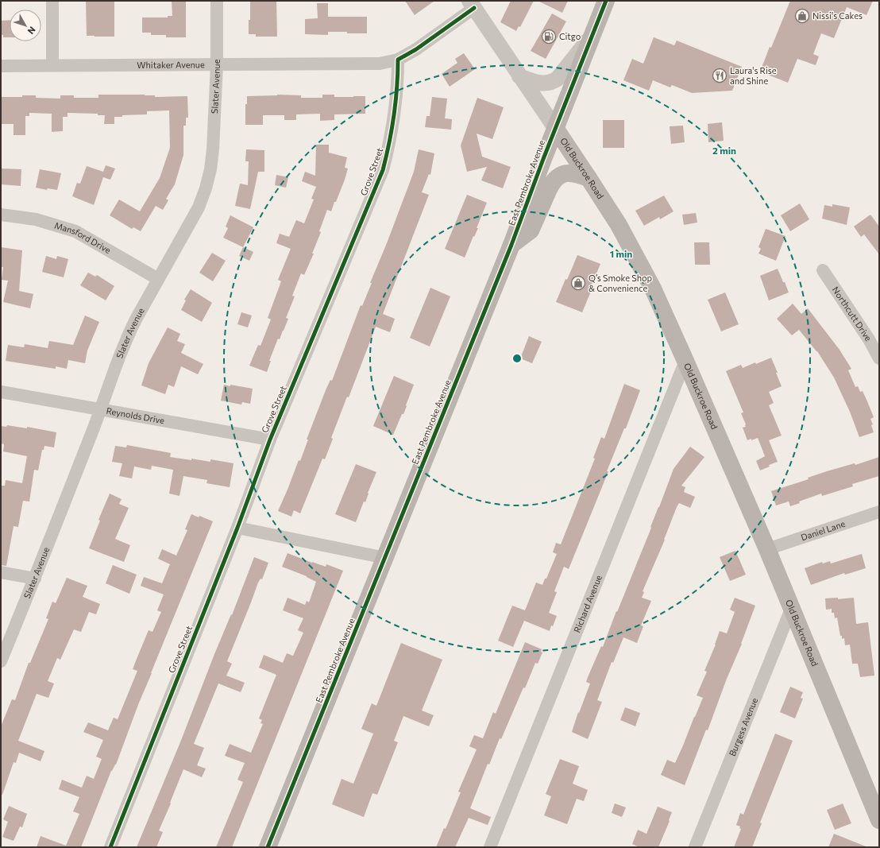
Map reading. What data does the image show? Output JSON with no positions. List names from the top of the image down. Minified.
{"streets":{"main road":["Old Buckroe Road","East Pembroke Avenue"],"street":["Whitaker Avenue","Slater Avenue","Grove Street","Mansford Drive","Northcutt Drive","Reynolds Drive","Daniel Lane","Richard Avenue","Burgess Avenue"]},"crossings":[["Whitaker Avenue","Slater Avenue"],["Whitaker Avenue","Grove Street"],["Slater Avenue","Mansford Drive"],["Slater Avenue","Reynolds Drive"],["Old Buckroe Road","East Pembroke Avenue"],["Old Buckroe Road","Daniel Lane"],["Old Buckroe Road","Richard Avenue"],["Old Buckroe Road","Burgess Avenue"],["Grove Street","Reynolds Drive"]],"places":{"shop":["Nissi's Cakes","Q’s Smoke Shop & Convenience"],"fuel station":["Citgo"],"restaurant":["Laura's Rise and Shine"]},"north":"bottom right","rings":["2 min","1 min"]}
